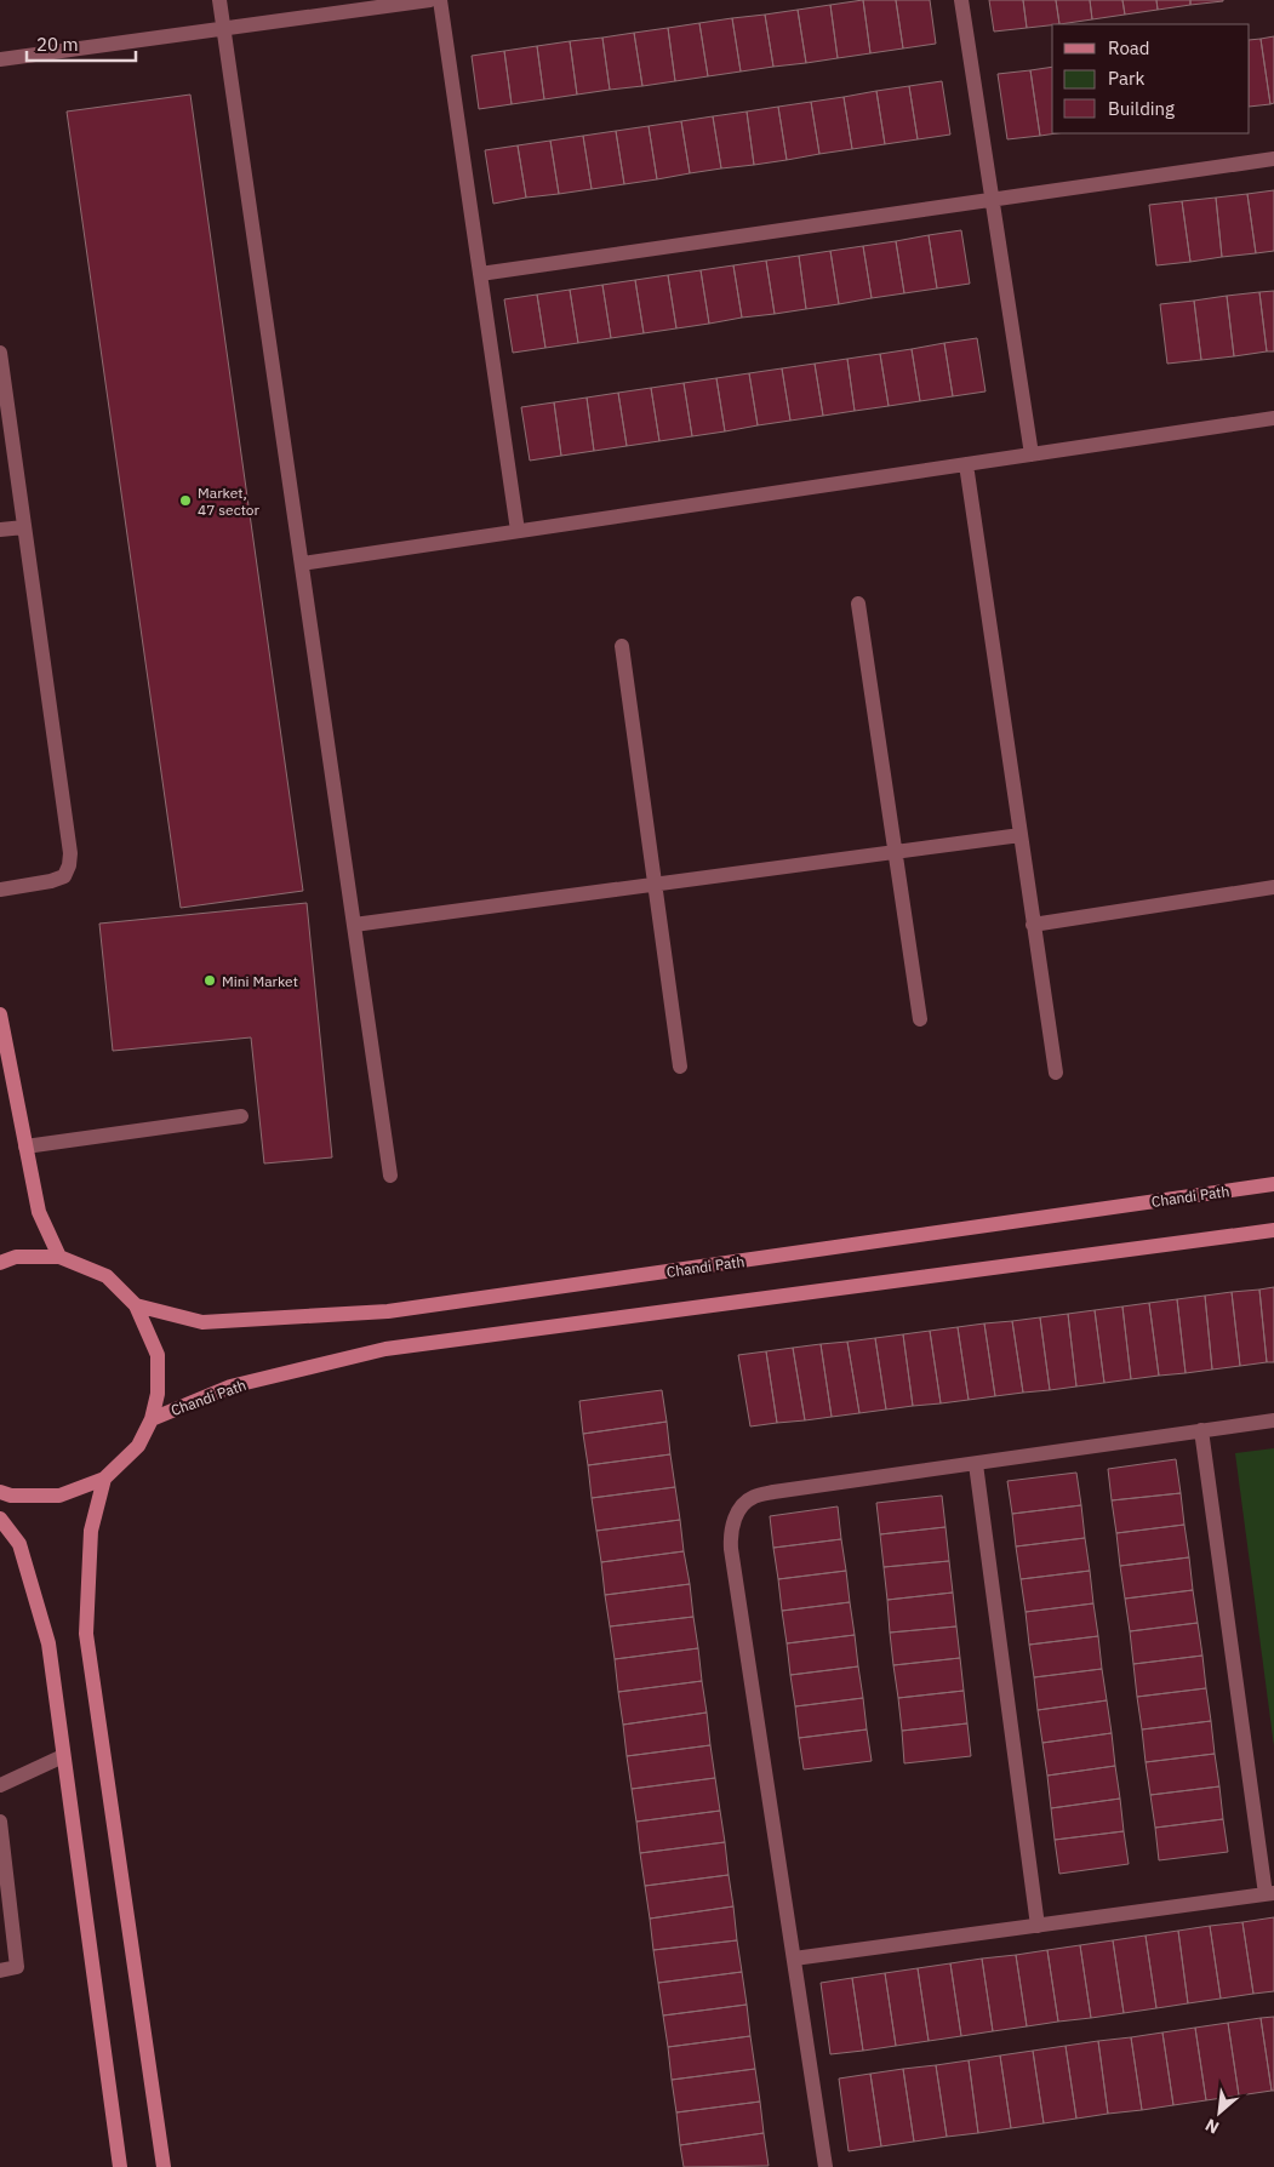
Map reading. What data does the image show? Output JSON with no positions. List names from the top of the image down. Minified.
{"streets":{"main road":["Chandi Path"]},"places":["Market, 47 sector","Mini Market"],"legend":["Road","Park","Building"],"scale_bar":"20 m","north":"bottom left"}
